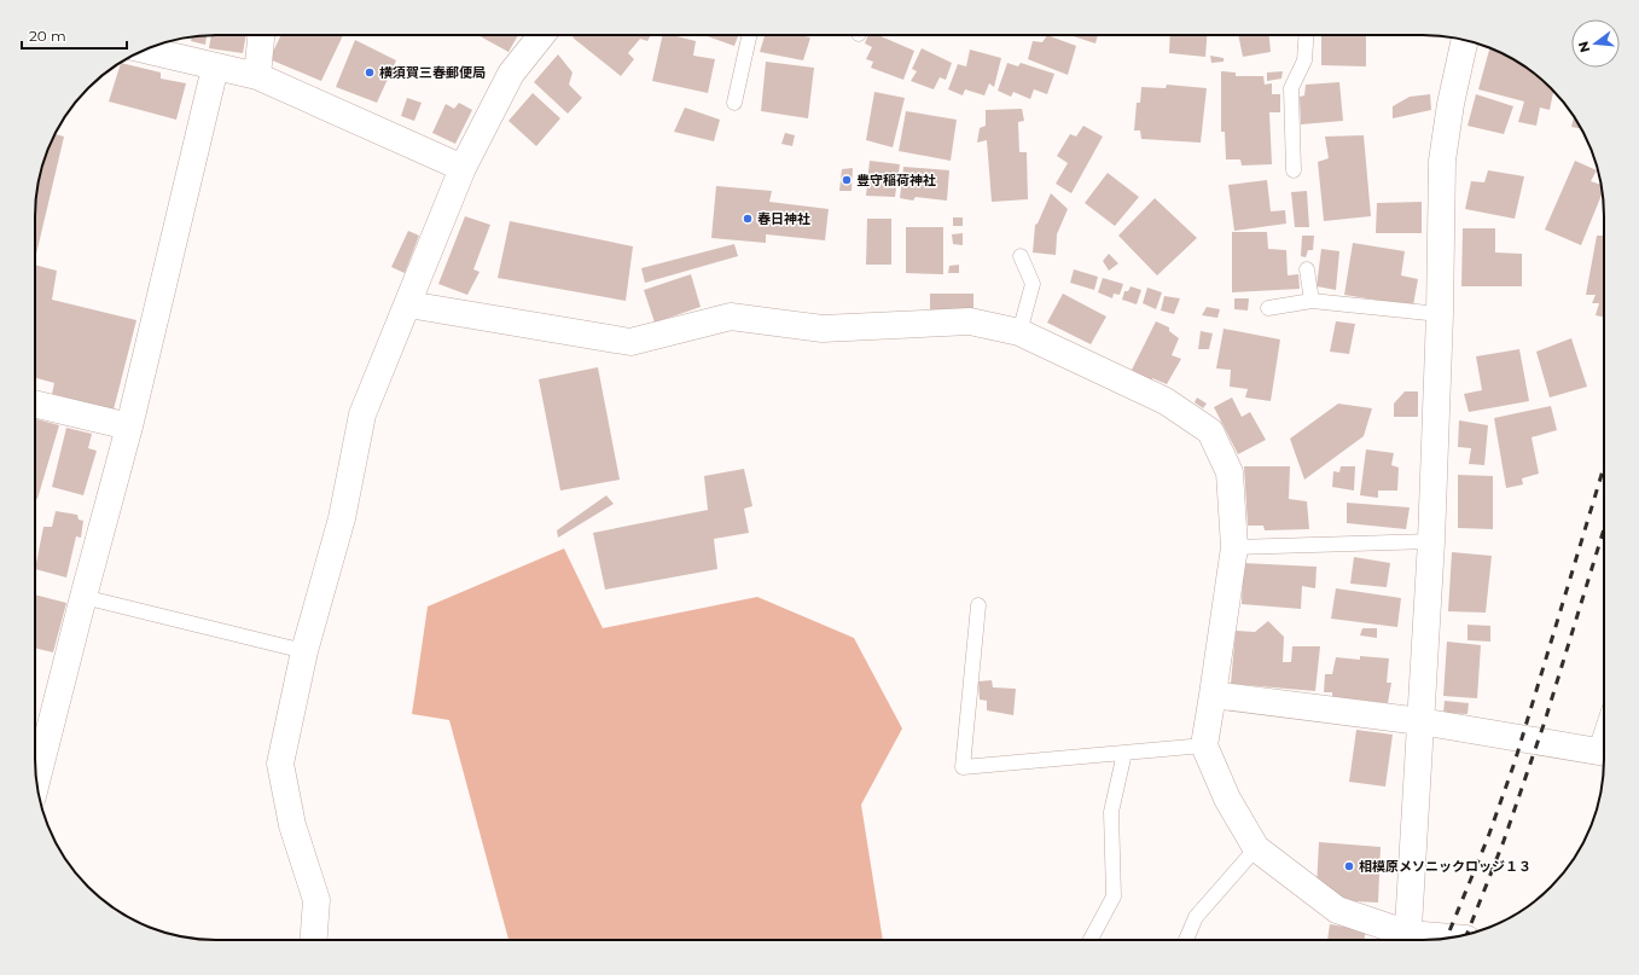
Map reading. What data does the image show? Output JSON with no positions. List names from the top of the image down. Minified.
{"places":["横須賀三春郵便局","豊守稲荷神社","春日神社","相模原メソニックロッジ１３"],"scale_bar":"20 m","north":"left"}
